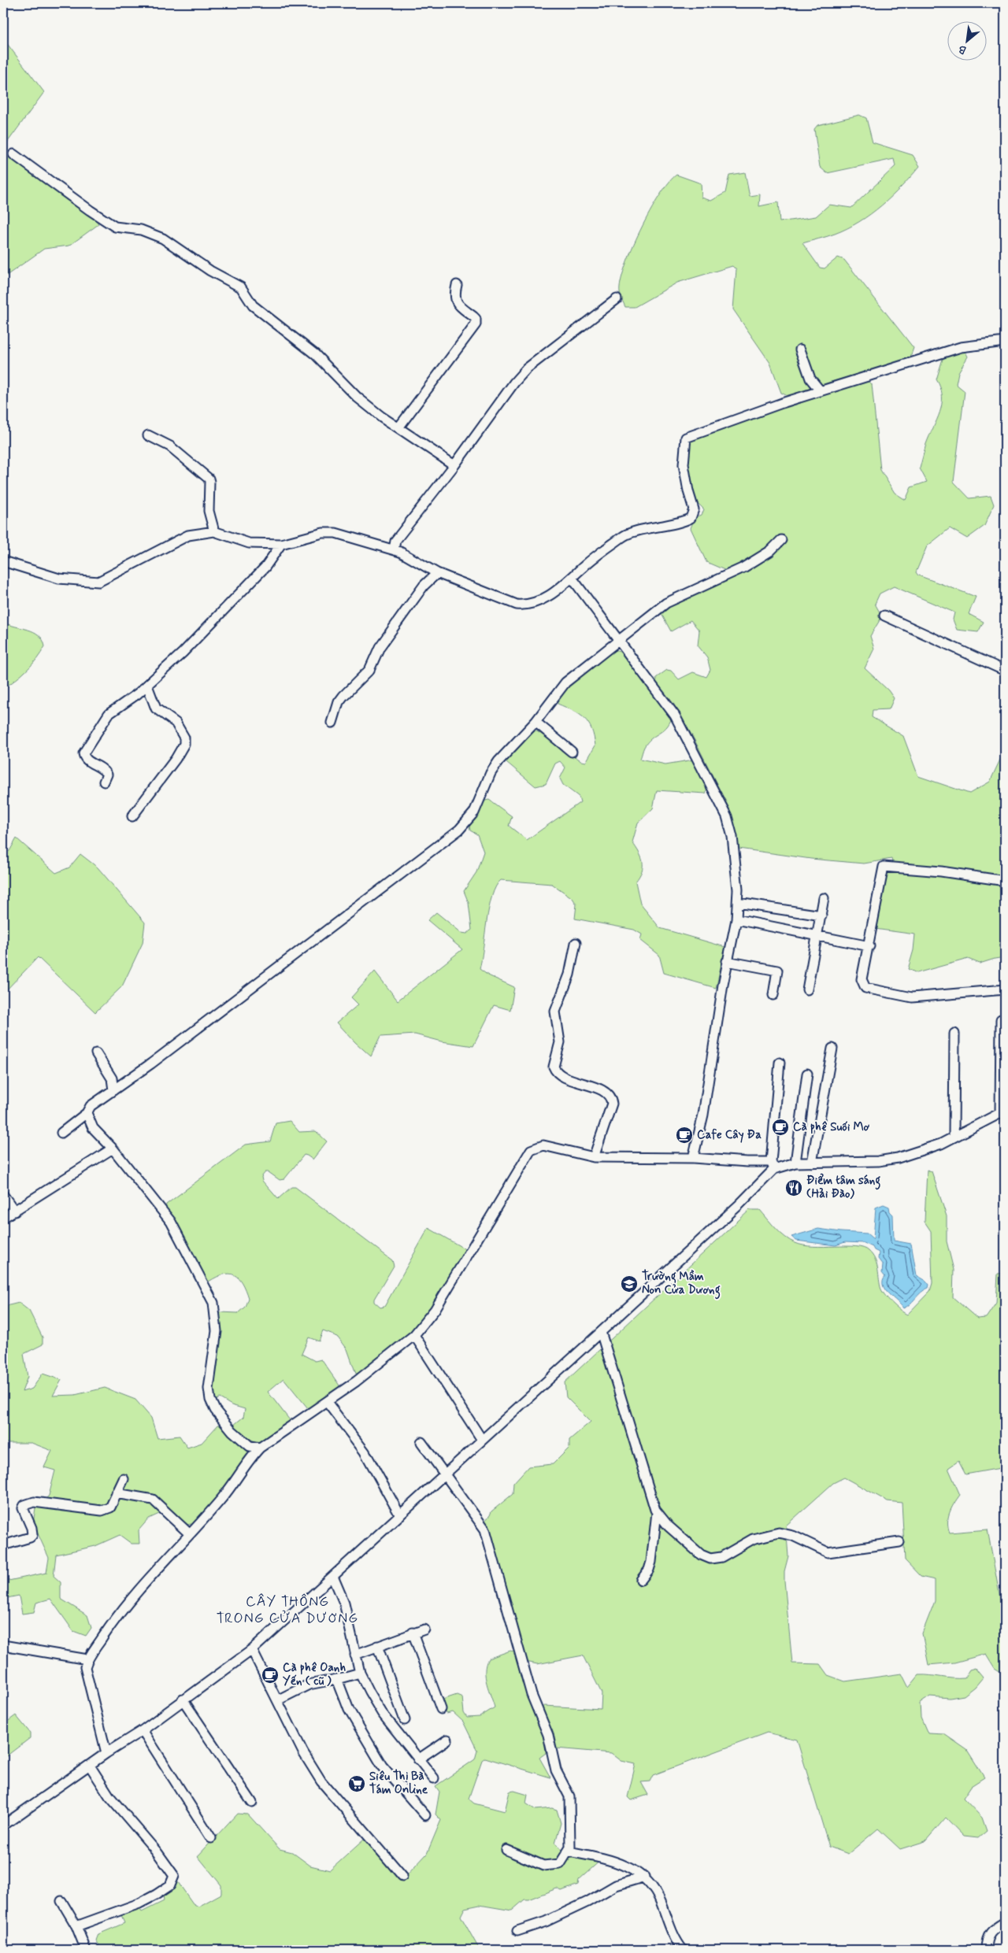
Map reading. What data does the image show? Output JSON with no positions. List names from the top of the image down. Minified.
{"districts":["CÂY THÔNG TRONG CỬA DƯƠNG"],"places":{"cafe":["Cà phê Suối Mơ","Cafe Cây Đa","Cà phê Oanh Yến ( cũ )"],"restaurant":["Điểm tâm sáng (Hải Đào)"],"school or university":["Trường Mầm Non Cửa Dương"],"supermarket":["Siêu Thị Bà Tám Online"]},"north":"bottom left"}
